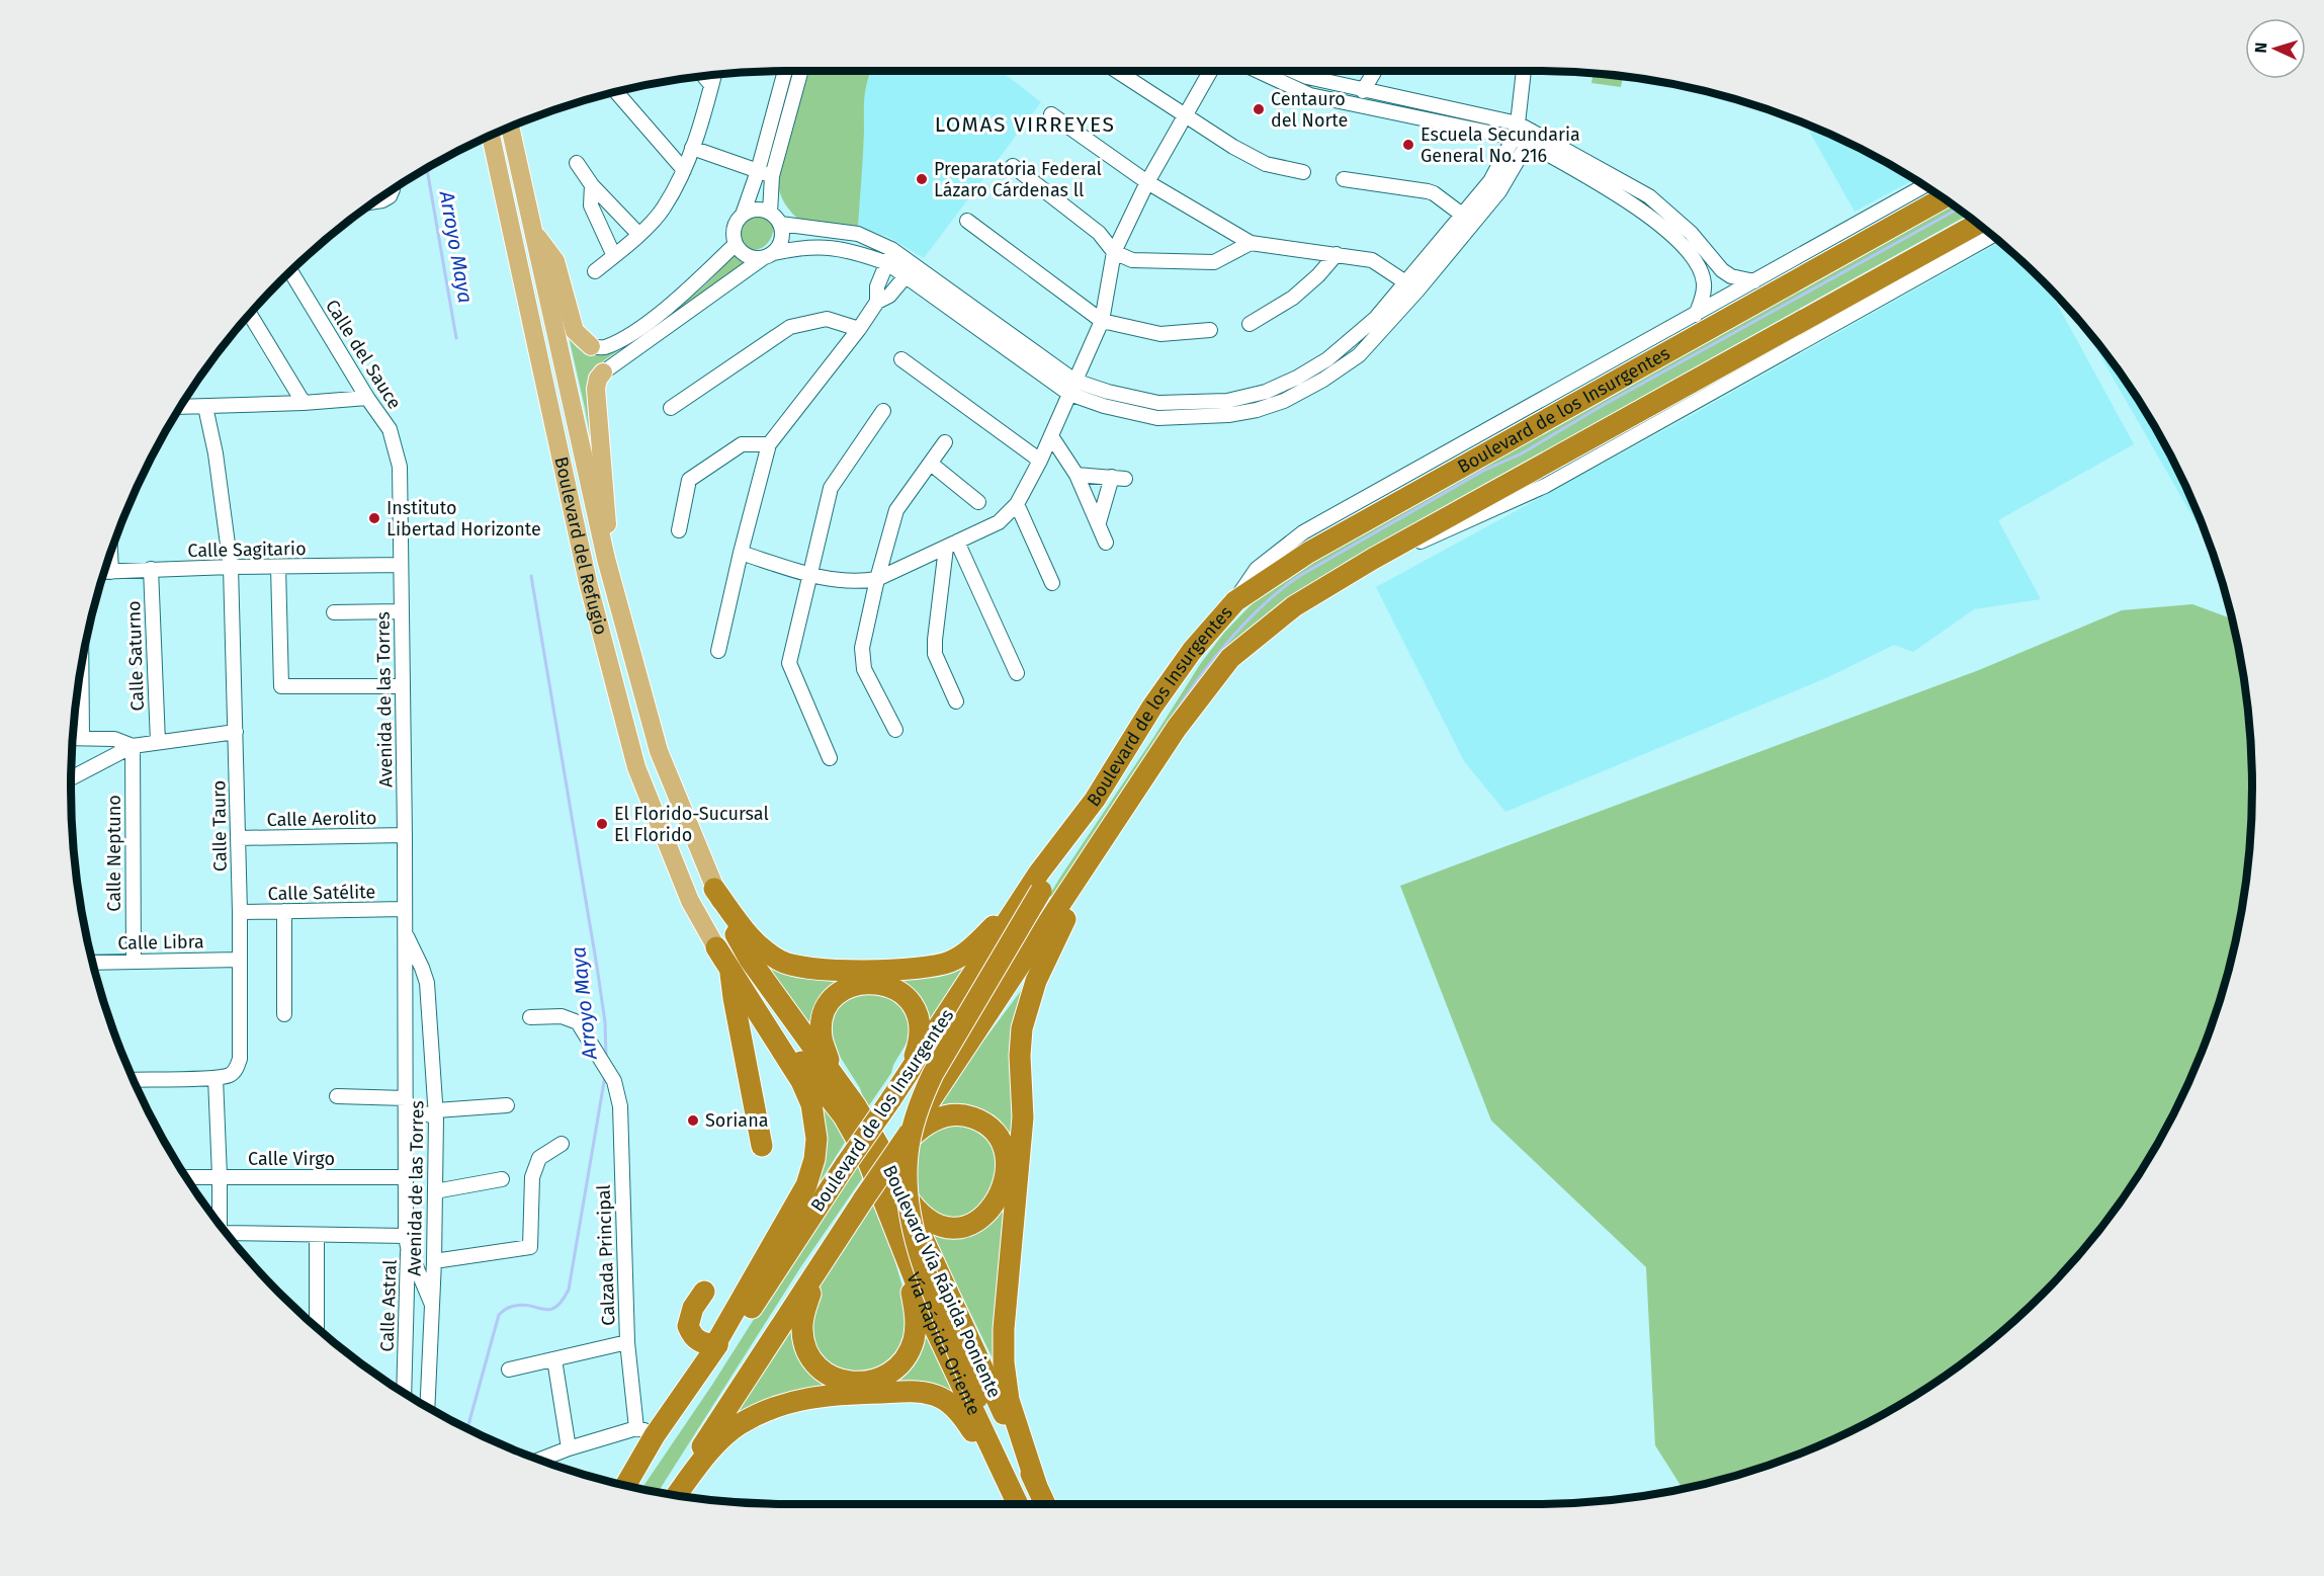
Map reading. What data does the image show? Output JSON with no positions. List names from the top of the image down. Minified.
{"streets":{"highway":["Boulevard de los Insurgentes","Boulevard Vía Rápida Poniente","Vía Rápida Oriente"],"main road":["Boulevard del Refugio"],"street":["Calle del Sauce","Calle Sagitario","Calle Saturno","Avenida de las Torres","Calle Aerolito","Calle Tauro","Calle Neptuno","Calle Satélite","Calle Libra","Calle Virgo","Calzada Principal","Calle Astral"]},"crossings":[["Calle del Sauce","Avenida de las Torres"],["Boulevard del Refugio","Boulevard Vía Rápida Poniente"],["Calle Sagitario","Calle Saturno"],["Calle Sagitario","Avenida de las Torres"],["Calle Sagitario","Calle Tauro"],["Avenida de las Torres","Calle Aerolito"],["Avenida de las Torres","Calle Satélite"],["Avenida de las Torres","Calle Virgo"],["Avenida de las Torres","Calle Astral"],["Calle Aerolito","Calle Tauro"],["Calle Tauro","Calle Satélite"],["Calle Tauro","Calle Libra"],["Calle Neptuno","Calle Libra"]],"districts":["LOMAS VIRREYES"],"water":["Arroyo Maya"],"places":["Centauro del Norte","Escuela Secundaria General No. 216","Preparatoria Federal Lázaro Cárdenas ll","Instituto Libertad Horizonte","El Florido-Sucursal El Florido","Soriana"],"north":"left"}
